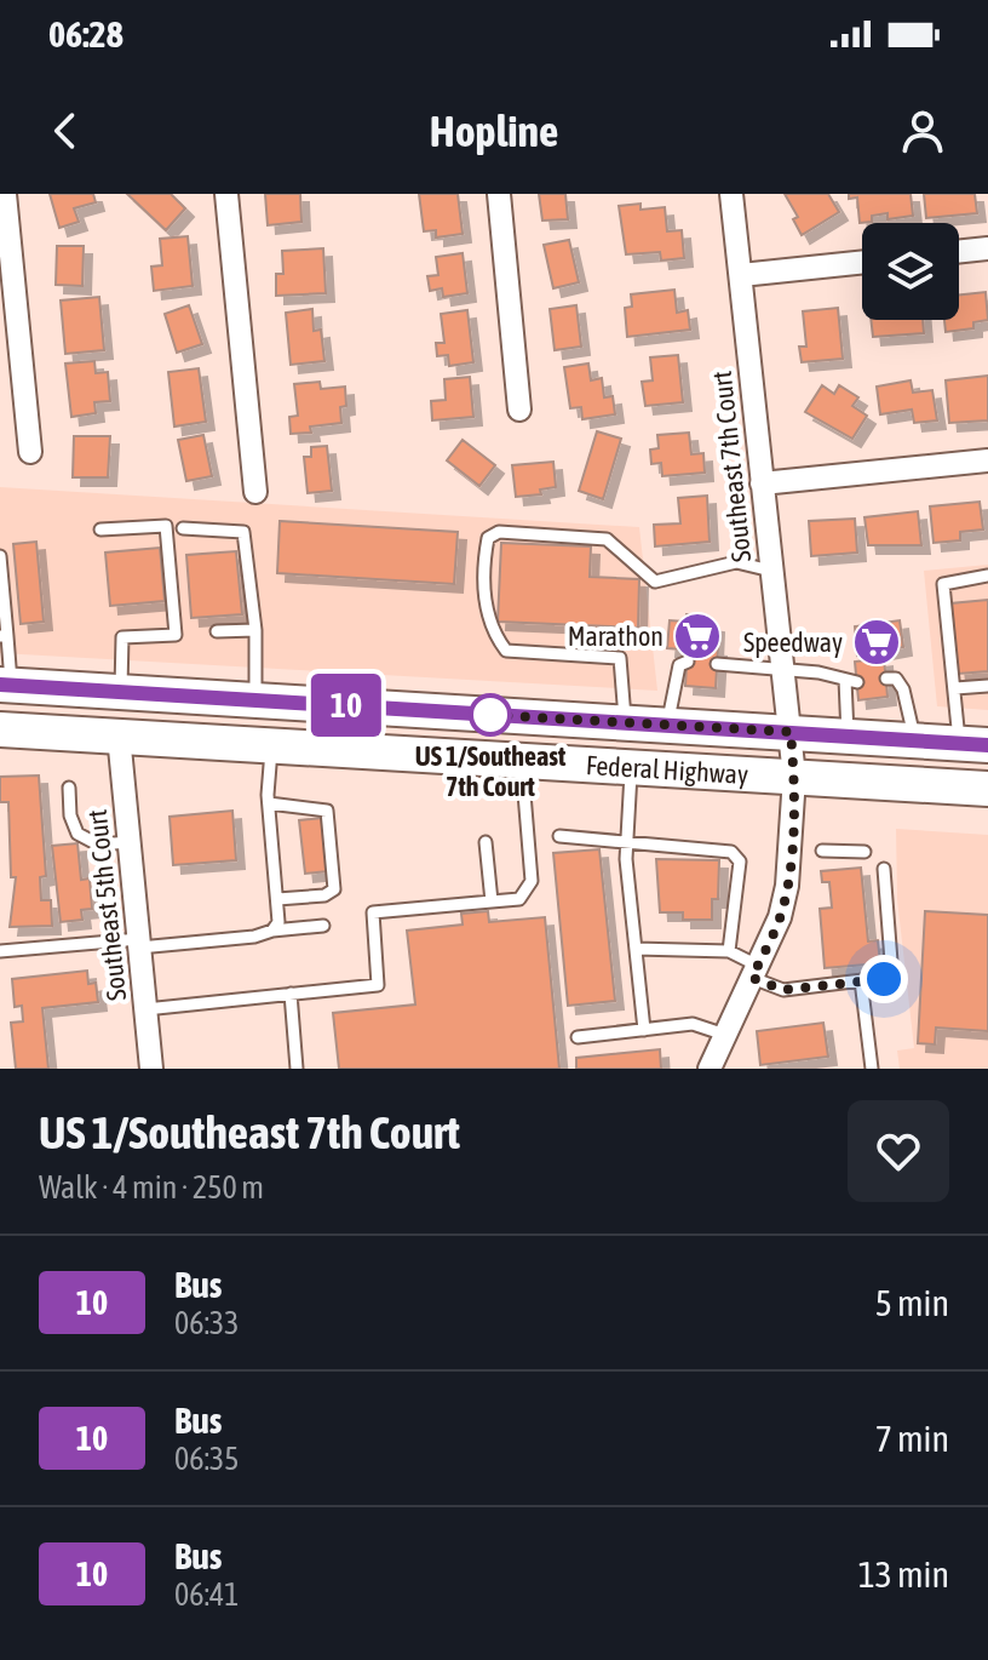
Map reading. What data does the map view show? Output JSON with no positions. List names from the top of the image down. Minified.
{"streets":{"main road":["Federal Highway"],"street":["Southeast 7th Court","Southeast 5th Court"]},"crossings":[["Southeast 7th Court","Federal Highway"],["Federal Highway","Southeast 5th Court"]],"places":{"supermarket":["Marathon","Speedway"],"other":["US 1/Southeast 7th Court"]},"lines":["bus line 10"],"page":{"status":"06:28","header":"Hopline","on_map":"10","heading":["US 1/Southeast 7th Court","Walk · 4 min · 250 m"],"list":[{"mark":"10","name":"Bus","note":"06:33","value":"5 min"},{"mark":"10","name":"Bus","note":"06:35","value":"7 min"},{"mark":"10","name":"Bus","note":"06:41","value":"13 min"}]}}
